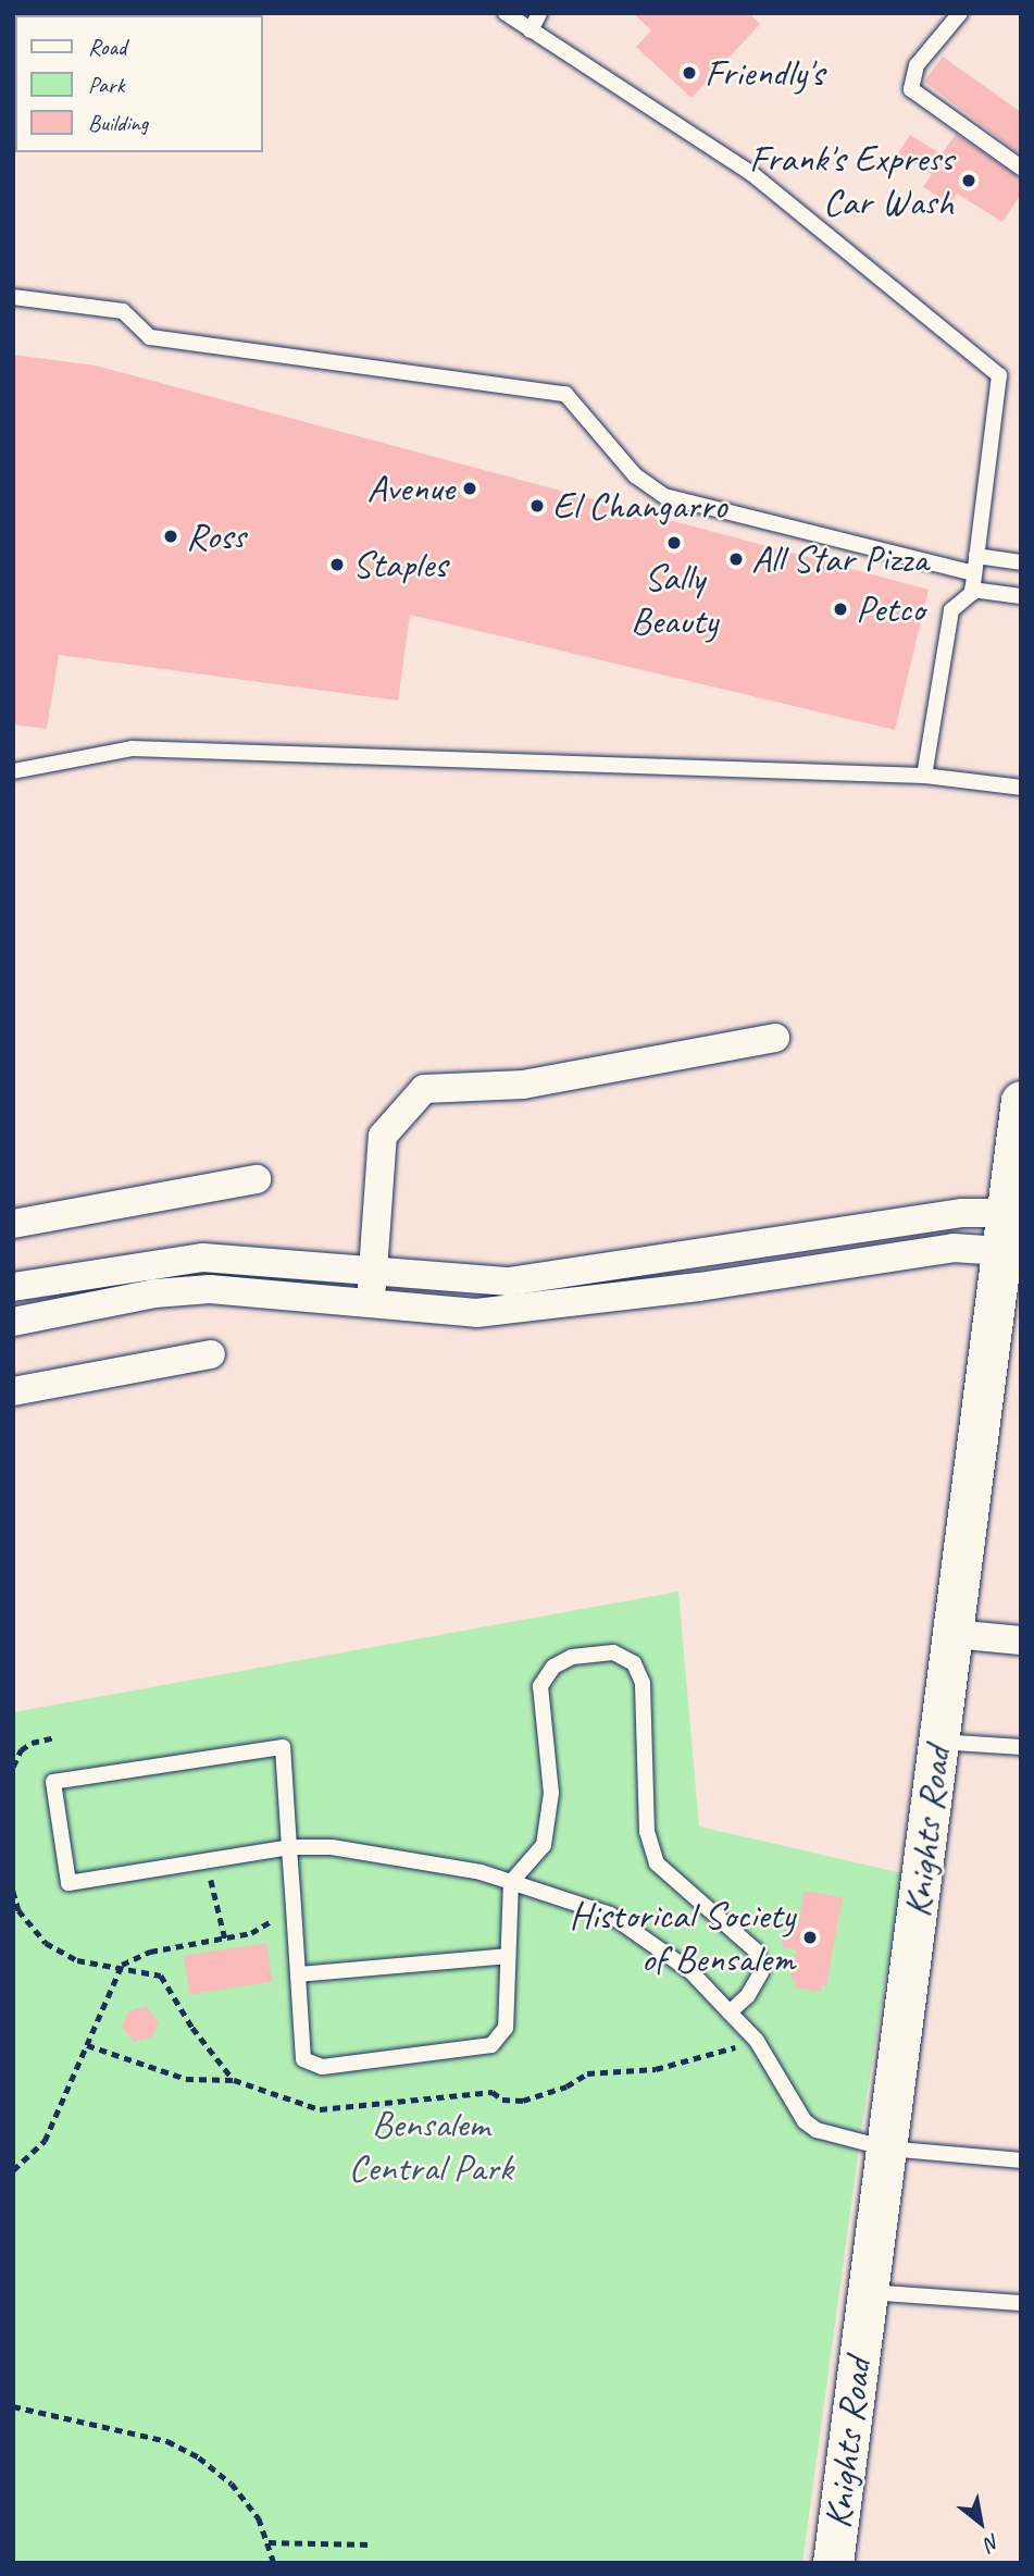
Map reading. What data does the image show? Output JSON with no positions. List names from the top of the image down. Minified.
{"streets":{"main road":["Knights Road"]},"parks":["Bensalem Central Park"],"places":["Friendly's","Frank's Express Car Wash","Avenue","El Changarro","Ross","Sally Beauty","All Star Pizza","Staples","Petco","Historical Society of Bensalem"],"legend":["Road","Park","Building"],"north":"bottom right"}
